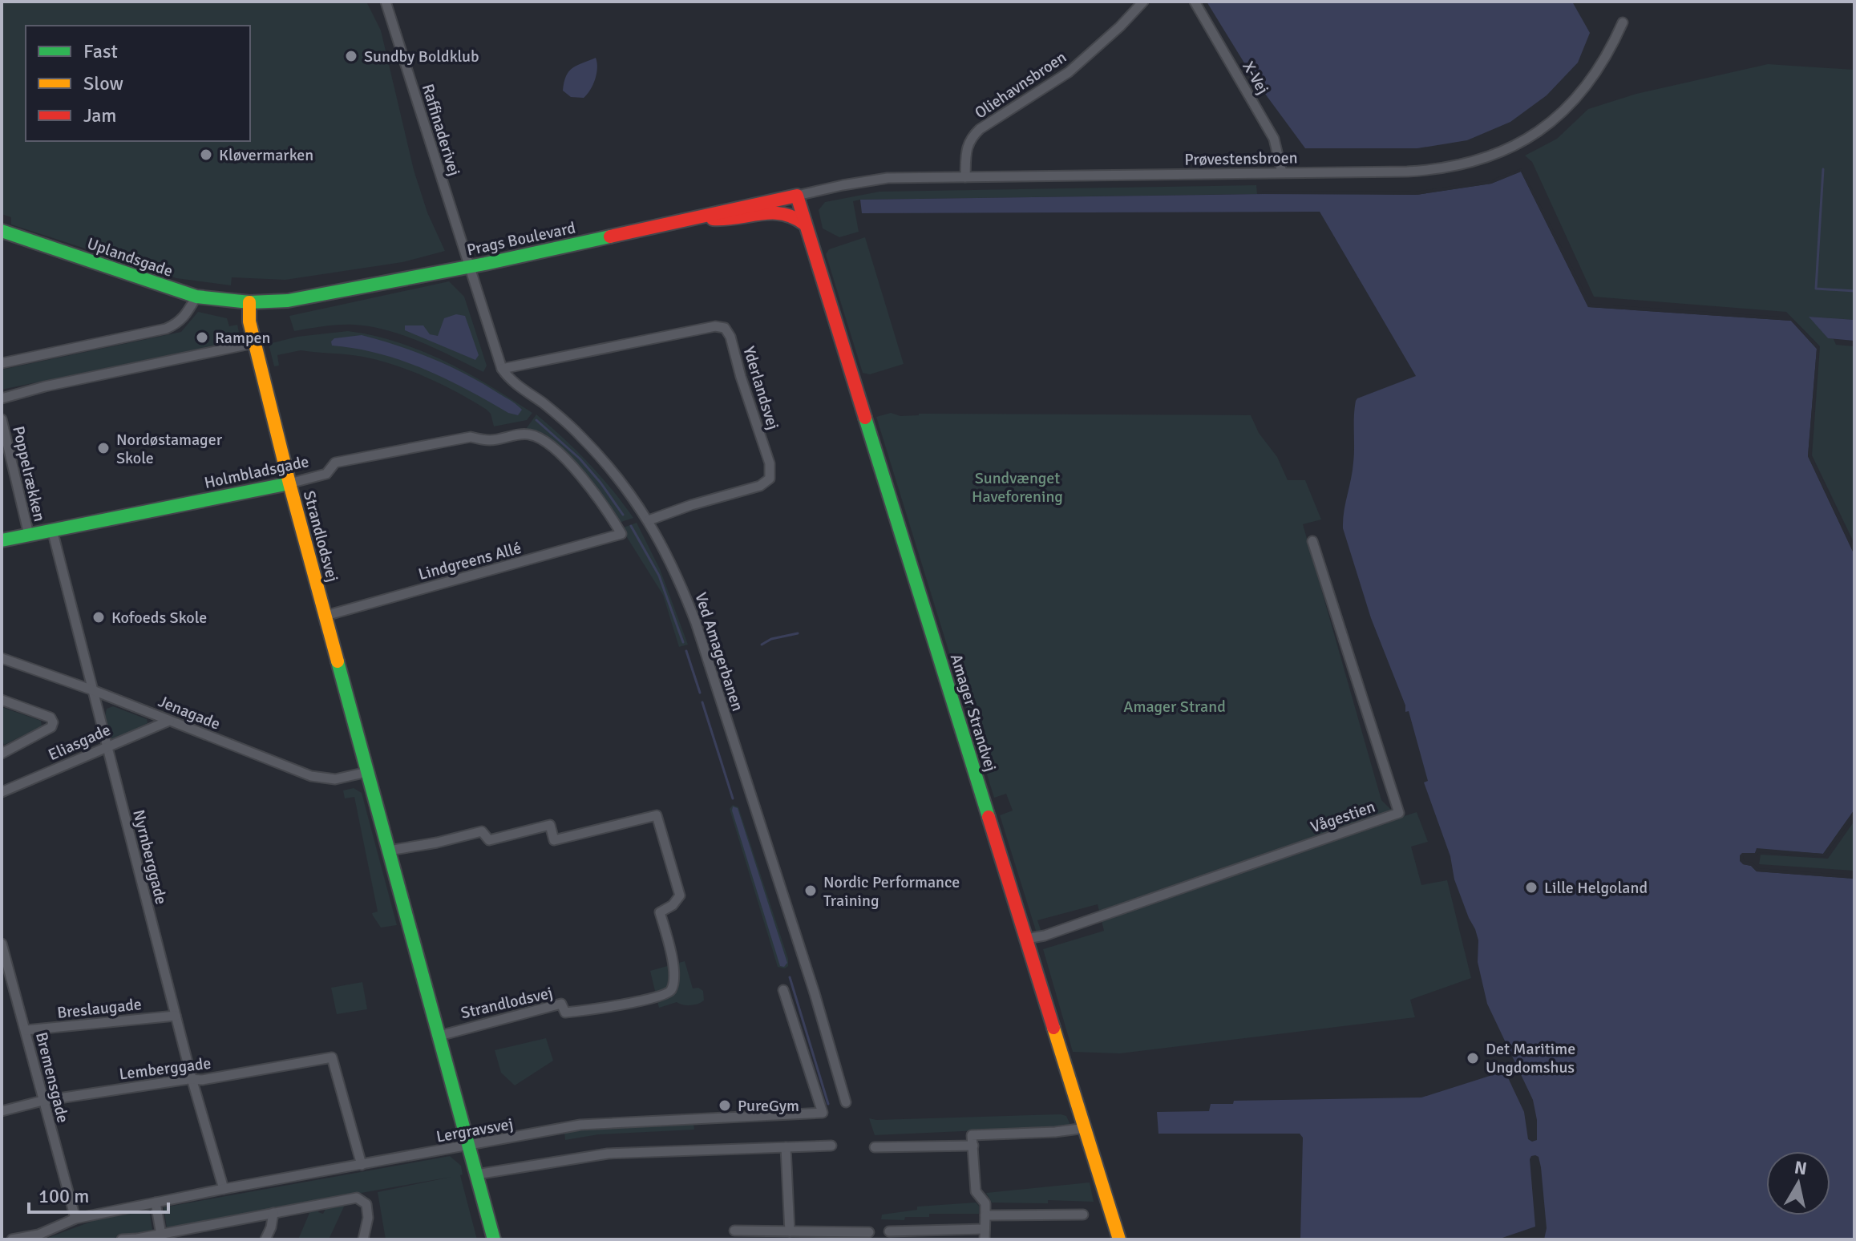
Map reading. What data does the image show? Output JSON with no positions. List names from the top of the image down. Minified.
{"streets":{"street":["X-Vej","Oliehavnsbroen","Raffinaderivej","Prøvestensbroen","Prags Boulevard","Uplandsgade","Yderlandsvej","Holmbladsgade","Poppelrækken","Strandlodsvej","Lindgreens Allé","Ved Amagerbanen","Jenagade","Amager Strandvej","Eliasgade","Vågestien","Nyrnberggade","Breslaugade","Lemberggade","Bremensgade","Lergravsvej"]},"crossings":[["X-Vej","Prøvestensbroen"],["Oliehavnsbroen","Prøvestensbroen"],["Raffinaderivej","Prags Boulevard"],["Prøvestensbroen","Prags Boulevard"],["Prøvestensbroen","Amager Strandvej"],["Prags Boulevard","Uplandsgade"],["Prags Boulevard","Strandlodsvej"],["Prags Boulevard","Amager Strandvej"],["Uplandsgade","Strandlodsvej"],["Yderlandsvej","Ved Amagerbanen"],["Holmbladsgade","Poppelrækken"],["Holmbladsgade","Strandlodsvej"],["Holmbladsgade","Lindgreens Allé"],["Holmbladsgade","Nyrnberggade"],["Strandlodsvej","Lindgreens Allé"],["Strandlodsvej","Jenagade"],["Strandlodsvej","Lergravsvej"],["Jenagade","Eliasgade"],["Jenagade","Nyrnberggade"],["Amager Strandvej","Vågestien"],["Eliasgade","Nyrnberggade"],["Nyrnberggade","Breslaugade"],["Nyrnberggade","Lemberggade"],["Nyrnberggade","Lergravsvej"],["Breslaugade","Bremensgade"],["Lemberggade","Bremensgade"],["Lemberggade","Lergravsvej"],["Bremensgade","Lergravsvej"]],"parks":["Sundvænget Haveforening","Amager Strand"],"places":["Sundby Boldklub","Kløvermarken","Rampen","Nordøstamager Skole","Kofoeds Skole","Lille Helgoland","Nordic Performance Training","Det Maritime Ungdomshus","PureGym"],"legend":["Fast","Slow","Jam"],"scale_bar":"100 m","north":"top"}
